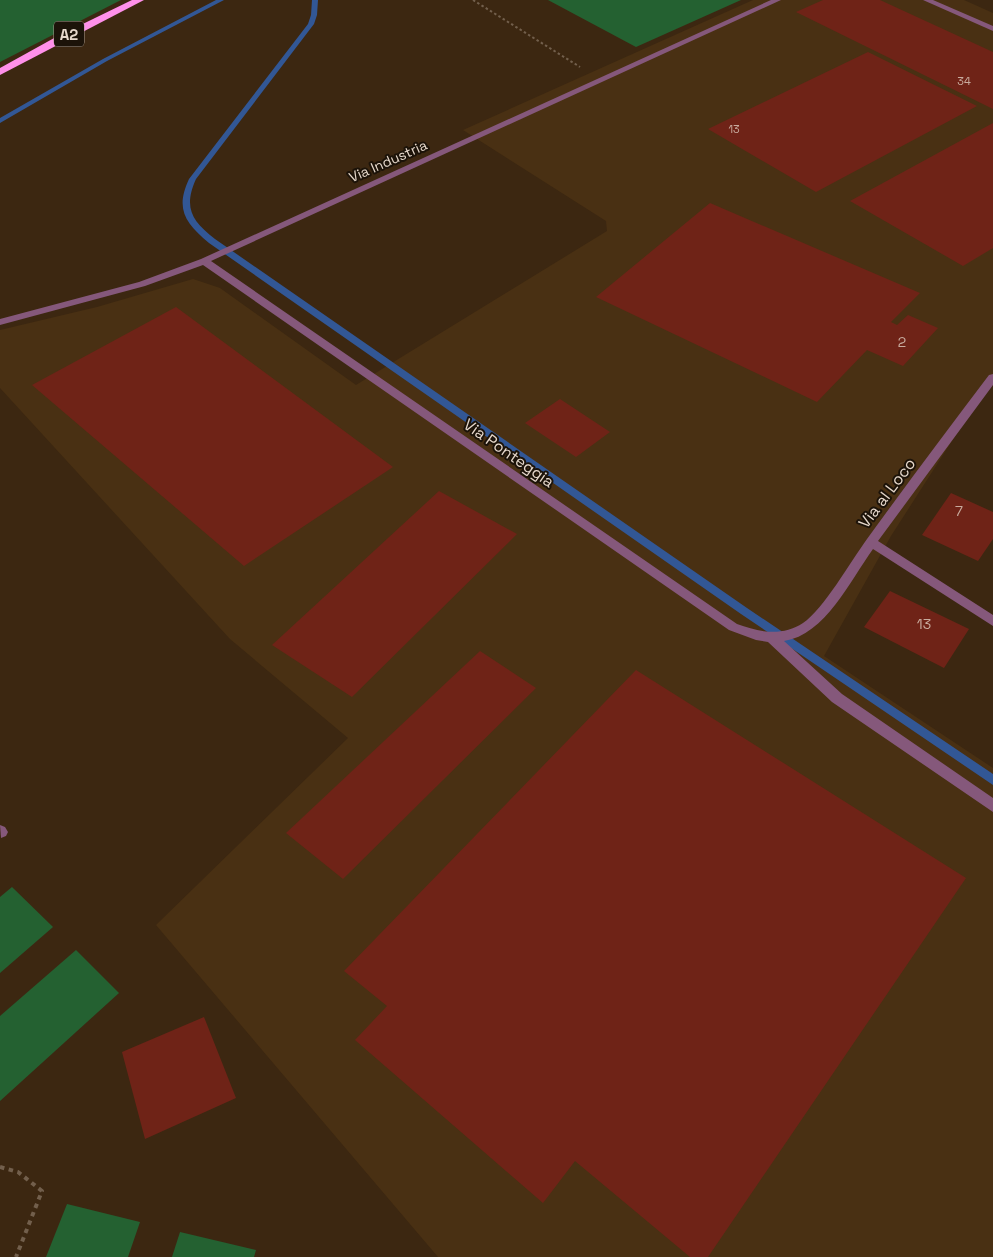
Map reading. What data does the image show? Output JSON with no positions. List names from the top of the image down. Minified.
{"streets":{"highway":["A2"],"street":["Via Industria","Via Ponteggia","Via al Loco"]},"crossings":[["Via Industria","Via Ponteggia"],["Via Ponteggia","Via al Loco"]],"house_numbers":["34","13","2","7","13"]}
